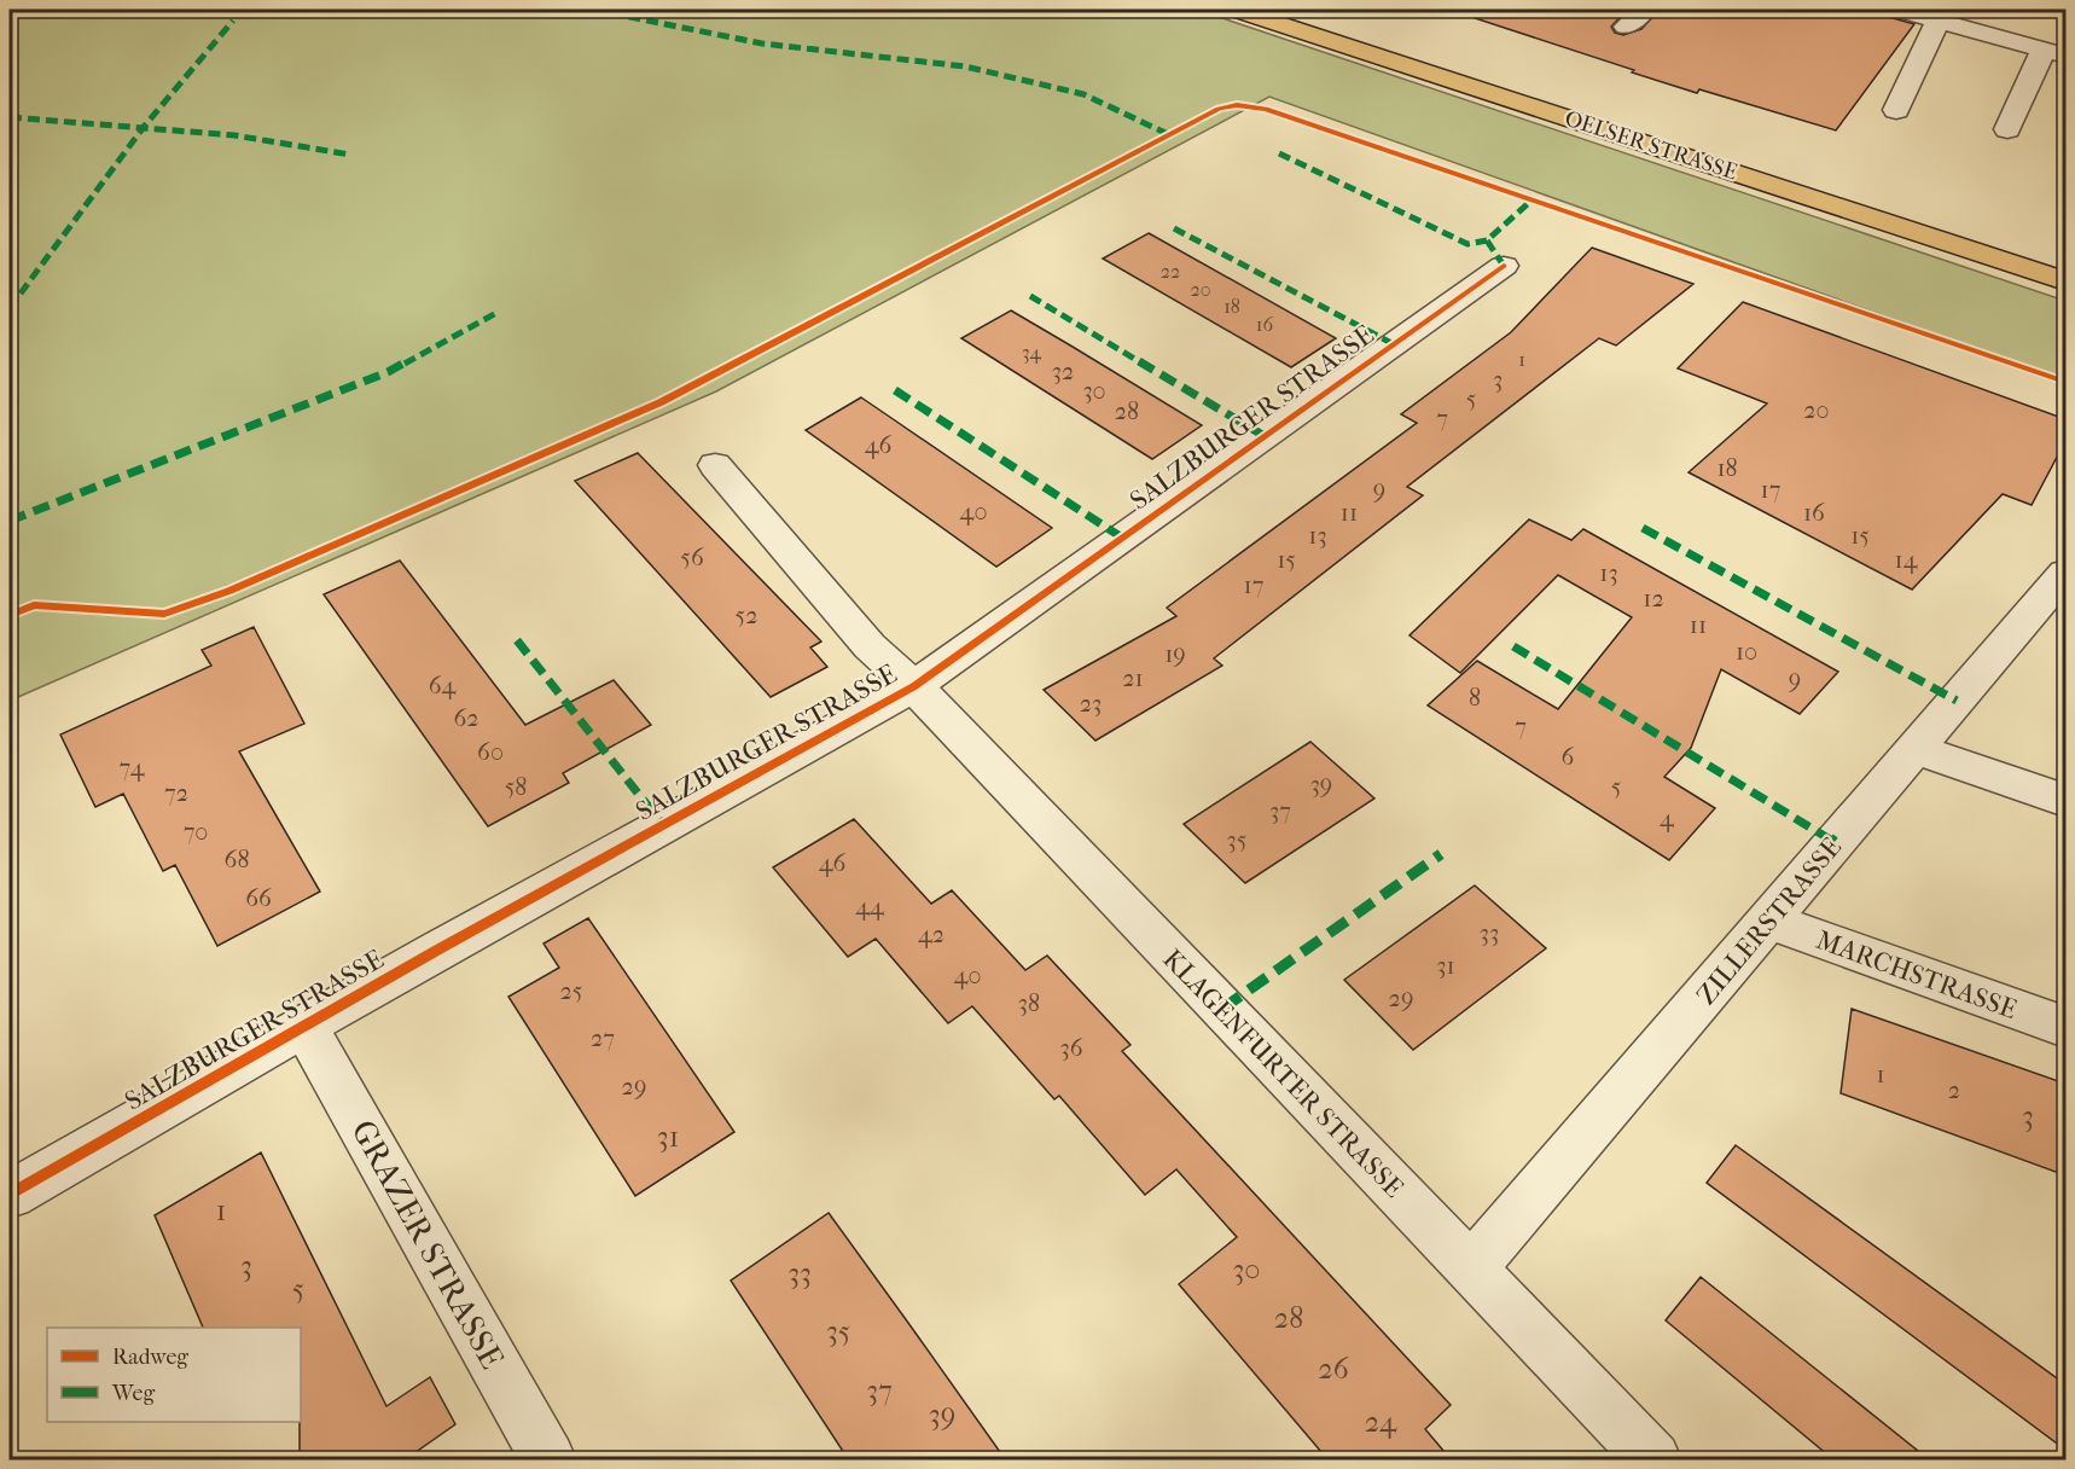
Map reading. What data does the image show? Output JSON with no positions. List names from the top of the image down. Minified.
{"streets":{"main road":["OELSER STRASSE"],"street":["SALZBURGER STRASSE","ZILLERSTRASSE","MARCHSTRASSE","KLAGENFURTER STRASSE","GRAZER STRASSE"]},"crossings":[["SALZBURGER STRASSE","KLAGENFURTER STRASSE"],["SALZBURGER STRASSE","GRAZER STRASSE"],["ZILLERSTRASSE","MARCHSTRASSE"],["ZILLERSTRASSE","KLAGENFURTER STRASSE"]],"house_numbers":["22","20","18","16","34","1","32","3","30","5","20","28","7","46","18","9","17","40","11","16","13","15","56","15","14","13","17","12","52","11","10","19","21","9","64","8","23","62","7","60","6","74","39","58","5","72","37","4","70","35","68","46","66","44","33","42","31","40","25","29","38","27","36","1","29","2","3","31","1","3","30","33","5","28","35","26","37","39","24"],"legend":["Radweg","Weg"]}
